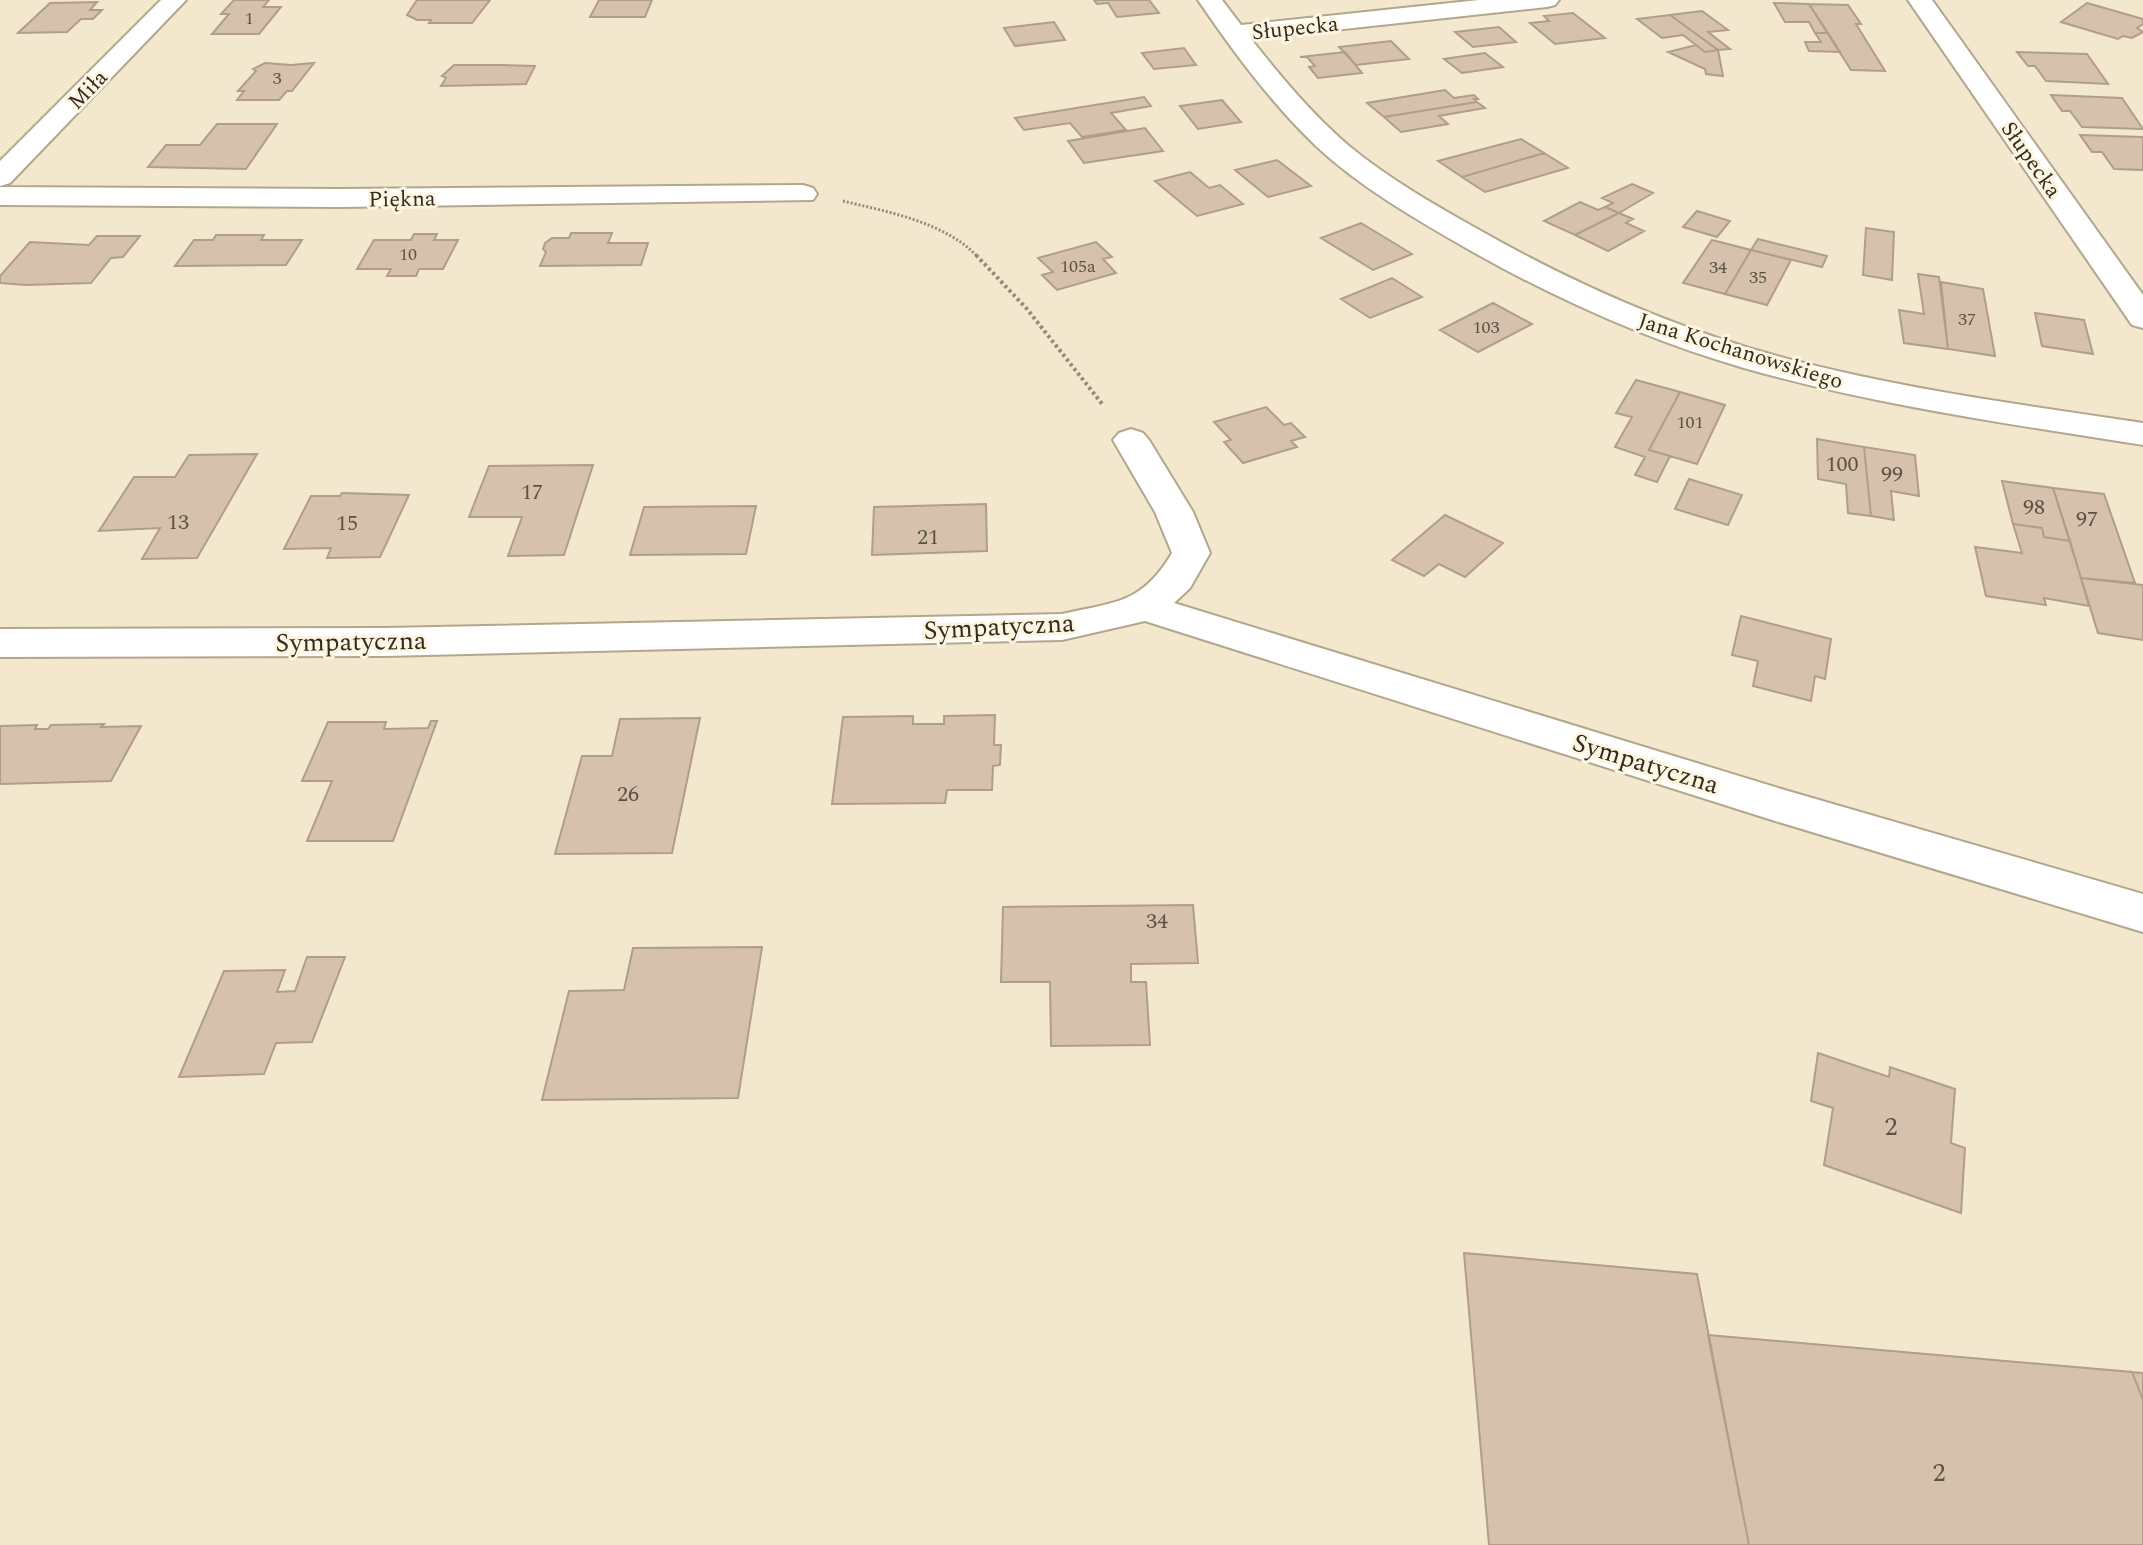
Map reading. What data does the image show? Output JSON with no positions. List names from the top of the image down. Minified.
{"streets":{"street":["Słupecka","Miła","Piękna","Jana Kochanowskiego","Sympatyczna"]},"crossings":[["Słupecka","Jana Kochanowskiego"]],"house_numbers":["1","3","10","105a","34","35","37","103","101","100","99","17","98","97","13","15","21","26","34","2","2"]}
